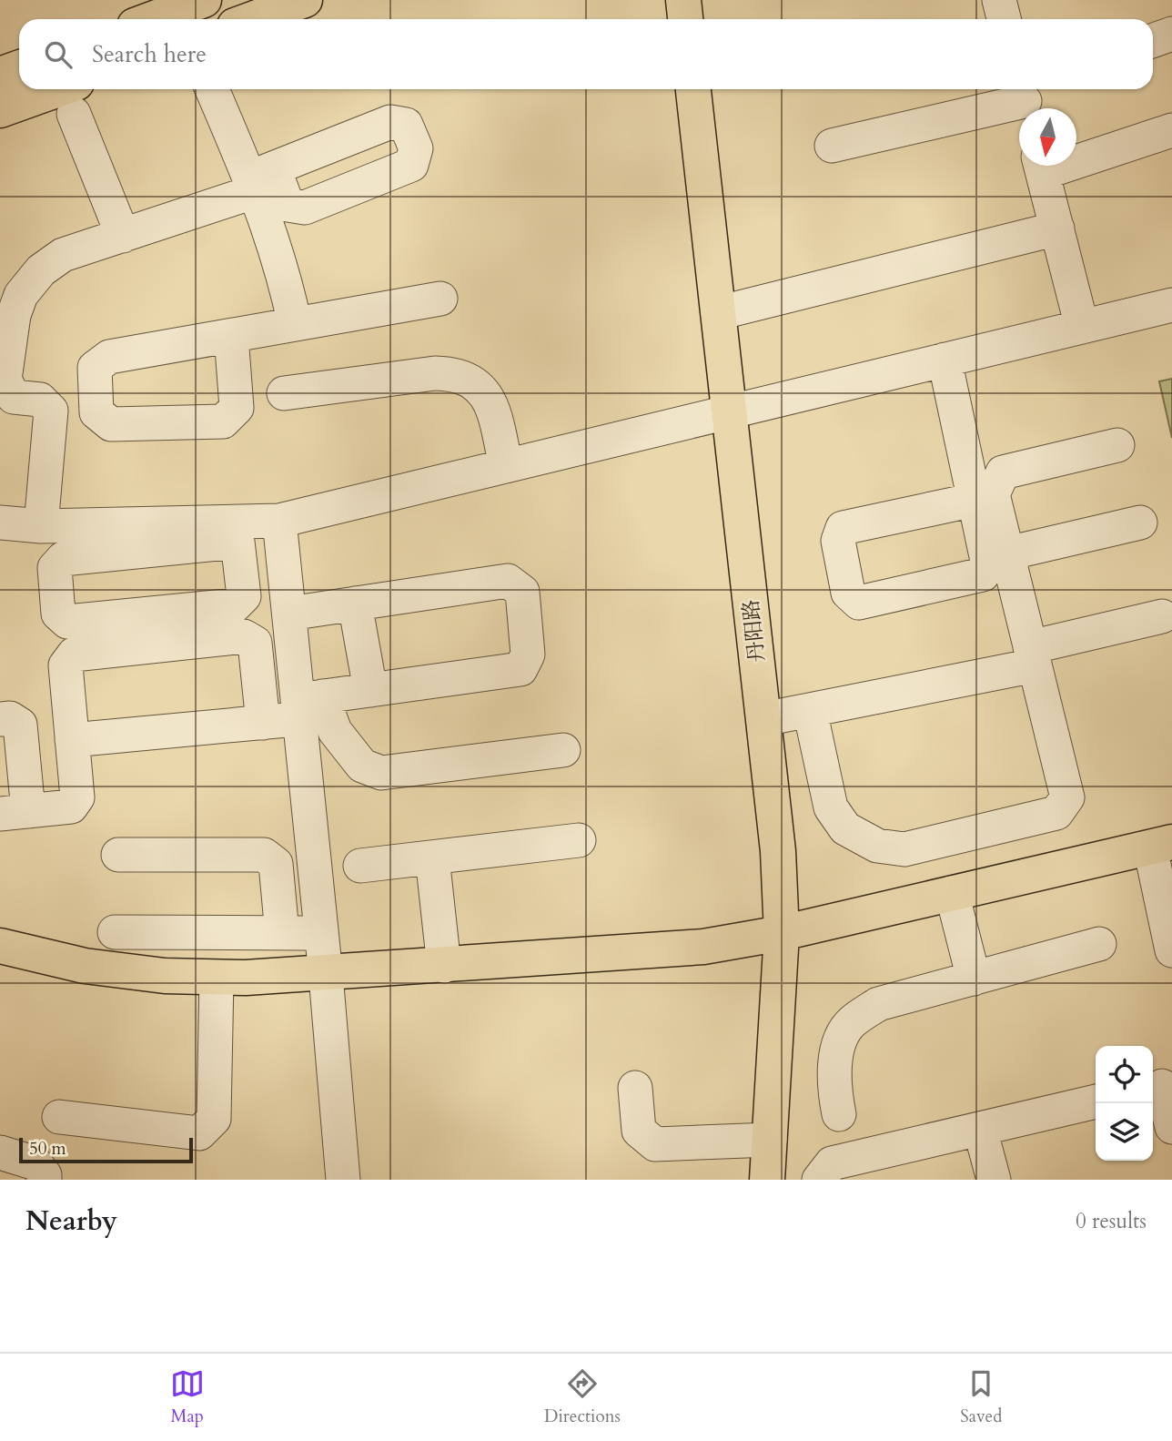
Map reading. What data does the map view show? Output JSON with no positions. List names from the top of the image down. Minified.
{"streets":{"main road":["丹阳路"]},"scale_bar":"50 m","north":"bottom","page":{"search":"Search here","scale":"50 m","heading":["Nearby","0 results"],"nav":["Map","Directions","Saved"]}}
